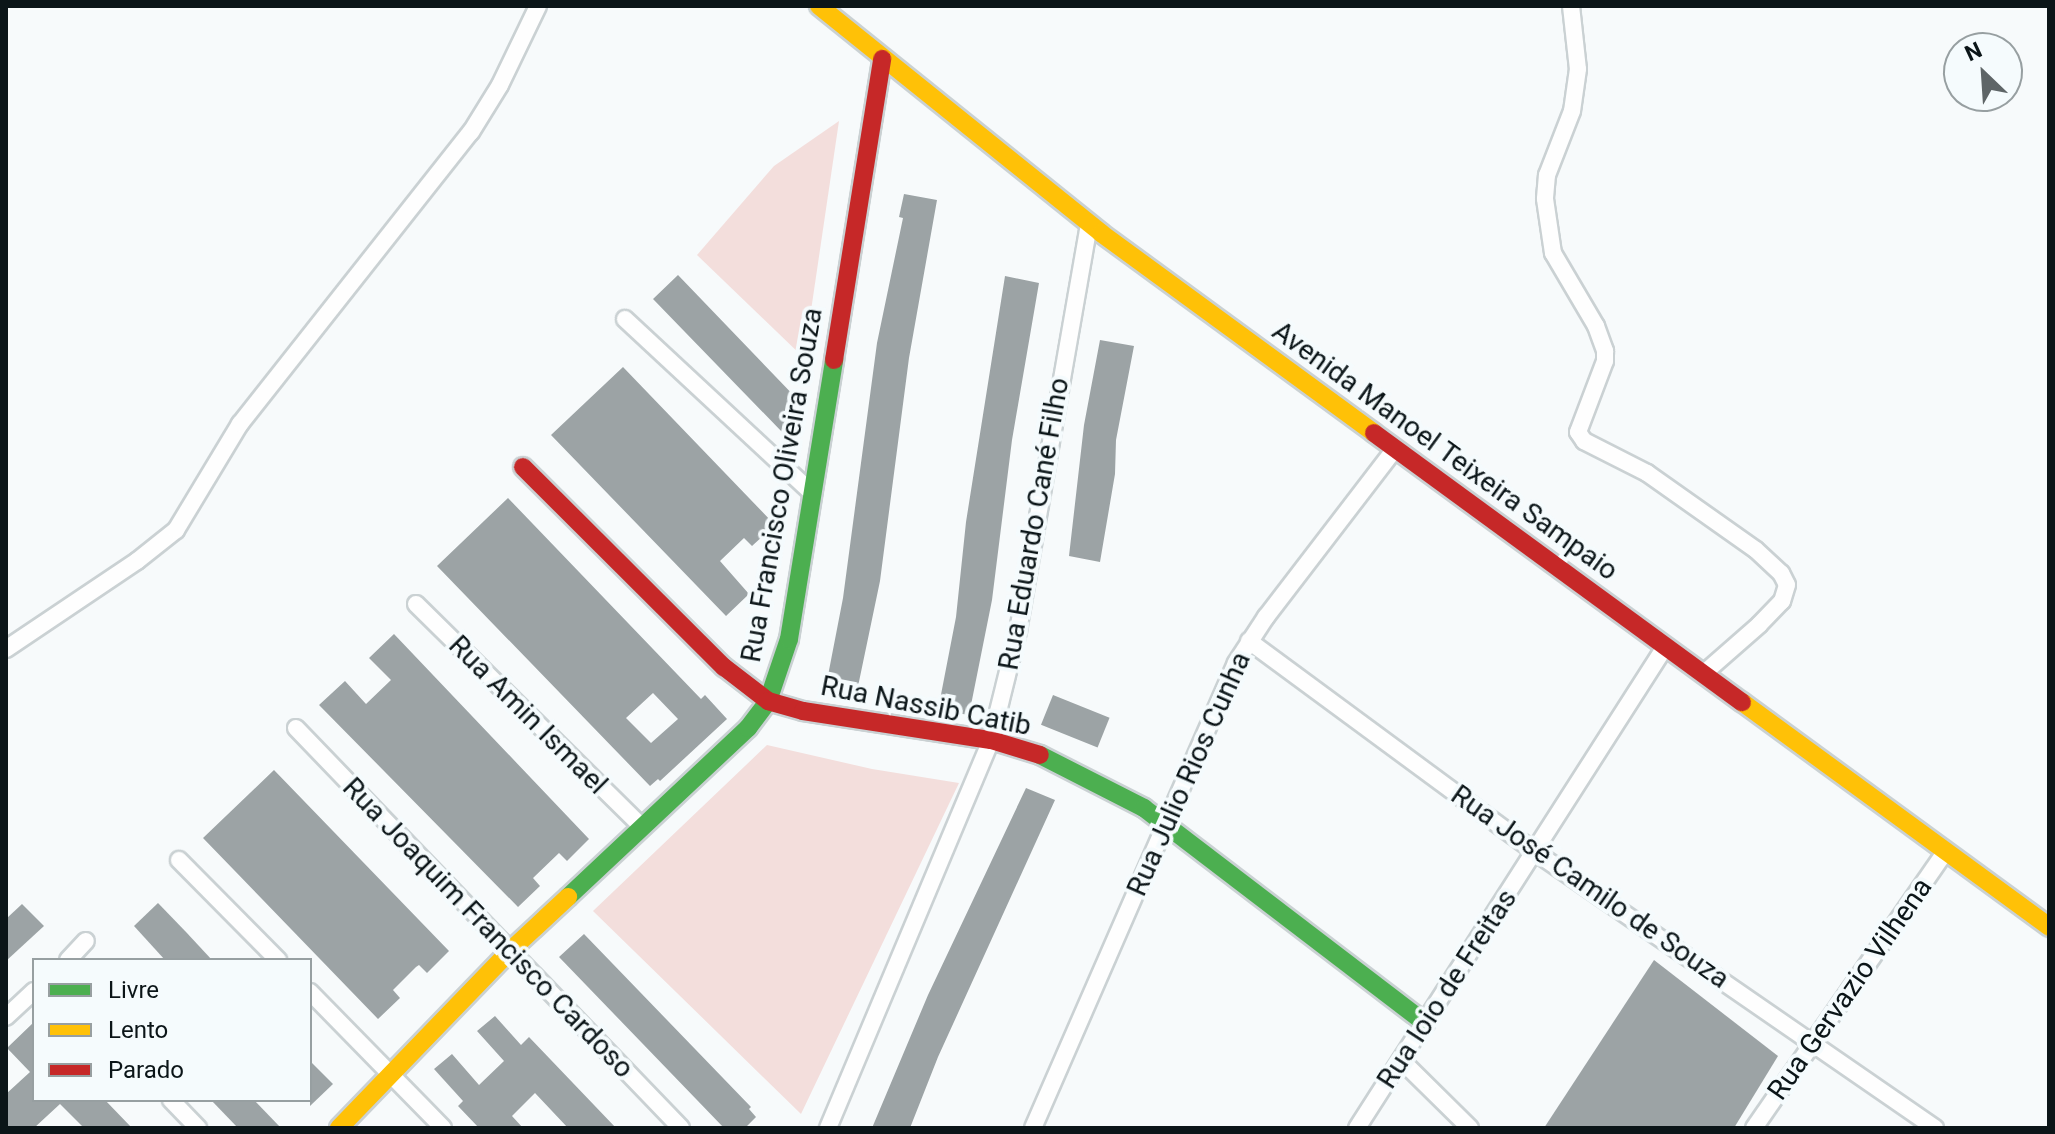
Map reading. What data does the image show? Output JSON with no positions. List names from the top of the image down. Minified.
{"streets":{"street":["Avenida Manoel Teixeira Sampaio","Rua Francisco Oliveira Souza","Rua Eduardo Cané Filho","Rua Nassib Catib","Rua Amin Ismael","Rua Julio Rios Cunha","Rua José Camilo de Souza","Rua Joaquim Francisco Cardoso","Rua Ioio de Freitas","Rua Gervazio Vilhena"]},"crossings":[["Avenida Manoel Teixeira Sampaio","Rua Francisco Oliveira Souza"],["Avenida Manoel Teixeira Sampaio","Rua Eduardo Cané Filho"],["Avenida Manoel Teixeira Sampaio","Rua Julio Rios Cunha"],["Avenida Manoel Teixeira Sampaio","Rua Ioio de Freitas"],["Avenida Manoel Teixeira Sampaio","Rua Gervazio Vilhena"],["Rua Francisco Oliveira Souza","Rua Nassib Catib"],["Rua Francisco Oliveira Souza","Rua Amin Ismael"],["Rua Francisco Oliveira Souza","Rua Joaquim Francisco Cardoso"],["Rua Eduardo Cané Filho","Rua Nassib Catib"],["Rua Nassib Catib","Rua Julio Rios Cunha"],["Rua Nassib Catib","Rua Ioio de Freitas"],["Rua Julio Rios Cunha","Rua José Camilo de Souza"],["Rua José Camilo de Souza","Rua Ioio de Freitas"],["Rua José Camilo de Souza","Rua Gervazio Vilhena"]],"legend":["Livre","Lento","Parado"],"north":"top left"}
